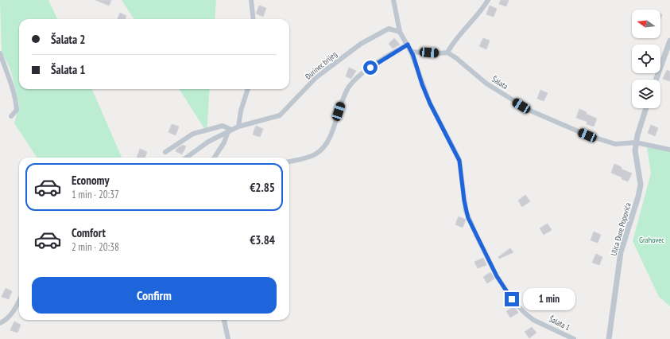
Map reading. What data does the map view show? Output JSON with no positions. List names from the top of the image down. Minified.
{"streets":{"street":["Đurinec brijeg","Šalata","Ulica Đure Popovića","Šalata 1"]},"crossings":[["Šalata","Ulica Đure Popovića"]],"parks":["Grahovec"],"north":"left","page":{"banner":["Šalata 2","Šalata 1"],"list":[{"name":"Economy","note":"1 min · 20:37","value":"€2.85"},{"name":"Comfort","note":"2 min · 20:38","value":"€3.84"}],"buttons":"Confirm","bubble":"1 min"}}
